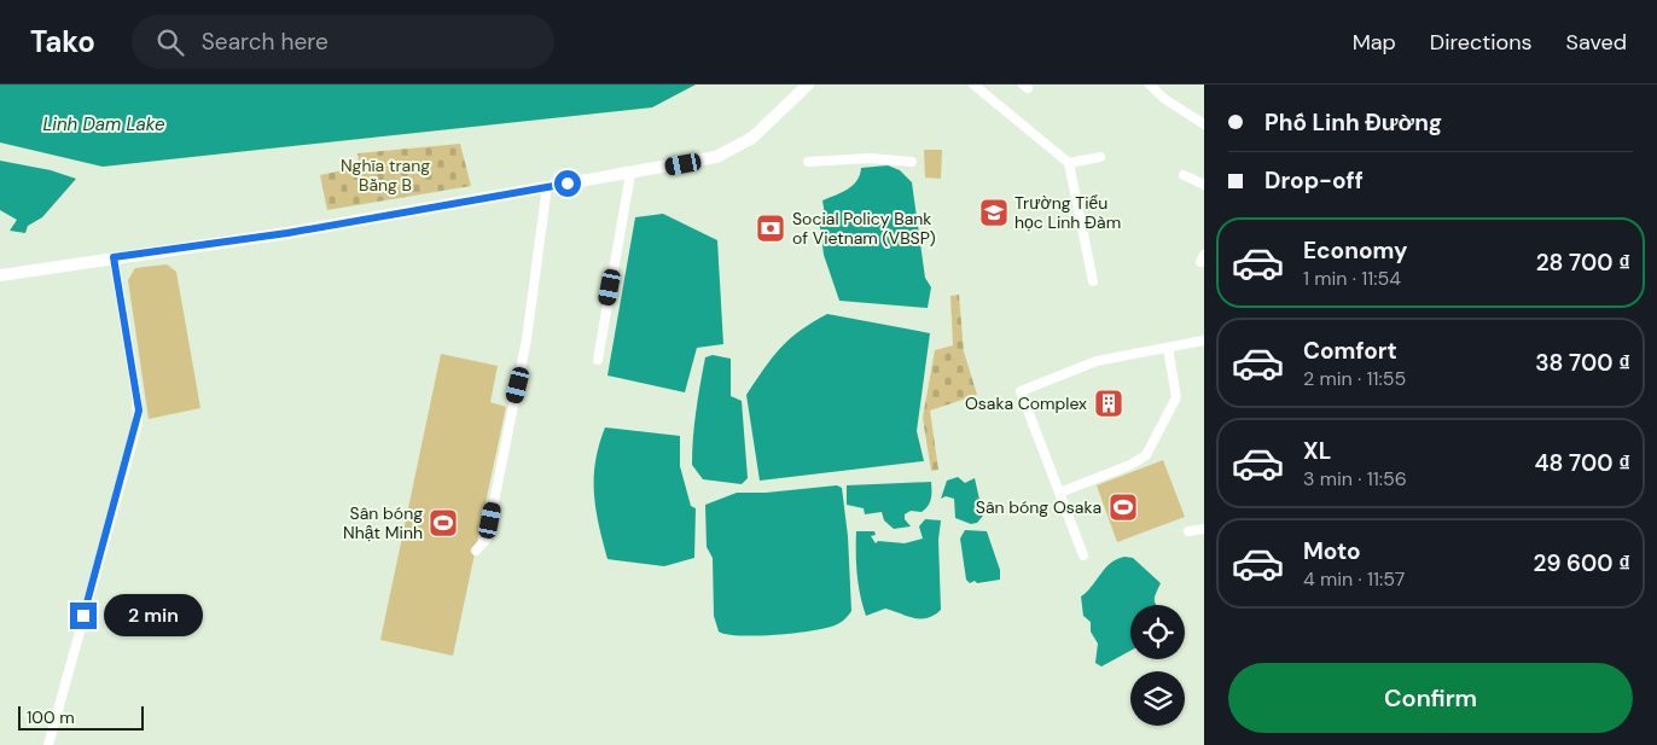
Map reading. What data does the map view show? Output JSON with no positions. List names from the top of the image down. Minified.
{"water":["Linh Dam Lake"],"parks":["Nghĩa trang Bằng B"],"places":{"school or university":["Trường Tiểu học Linh Đàm"],"bank":["Social Policy Bank of Vietnam (VBSP)"],"building":["Osaka Complex"],"sports":["Sân bóng Osaka","Sân bóng Nhật Minh"]},"scale_bar":"100 m","page":{"header":"Tako","search":"Search here","nav":["Map","Directions","Saved"],"banner":["Phố Linh Đường","Drop-off"],"list":[{"name":"Economy","note":"1 min · 11:54","value":"28 700 ₫"},{"name":"Comfort","note":"2 min · 11:55","value":"38 700 ₫"},{"name":"XL","note":"3 min · 11:56","value":"48 700 ₫"},{"name":"Moto","note":"4 min · 11:57","value":"29 600 ₫"}],"bubble":"2 min","buttons":"Confirm","scale":"100 m"}}
